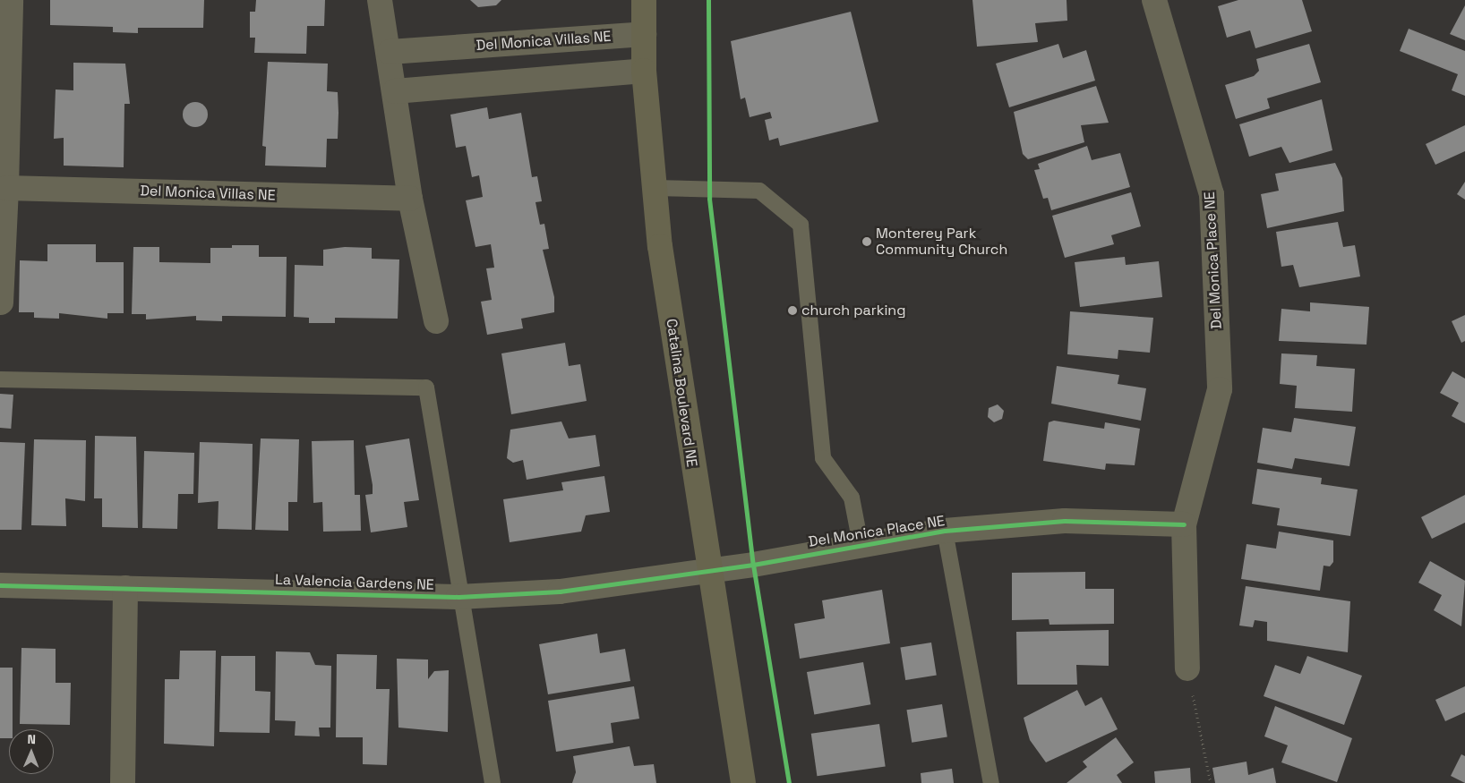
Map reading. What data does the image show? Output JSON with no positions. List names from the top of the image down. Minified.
{"streets":{"street":["Del Monica Villas NE","Del Monica Place NE","Catalina Boulevard NE","La Valencia Gardens NE"]},"crossings":[["Del Monica Villas NE","Catalina Boulevard NE"],["Del Monica Place NE","Catalina Boulevard NE"],["Del Monica Place NE","La Valencia Gardens NE"],["Catalina Boulevard NE","La Valencia Gardens NE"]],"places":["Monterey Park Community Church","church parking"],"north":"top"}
